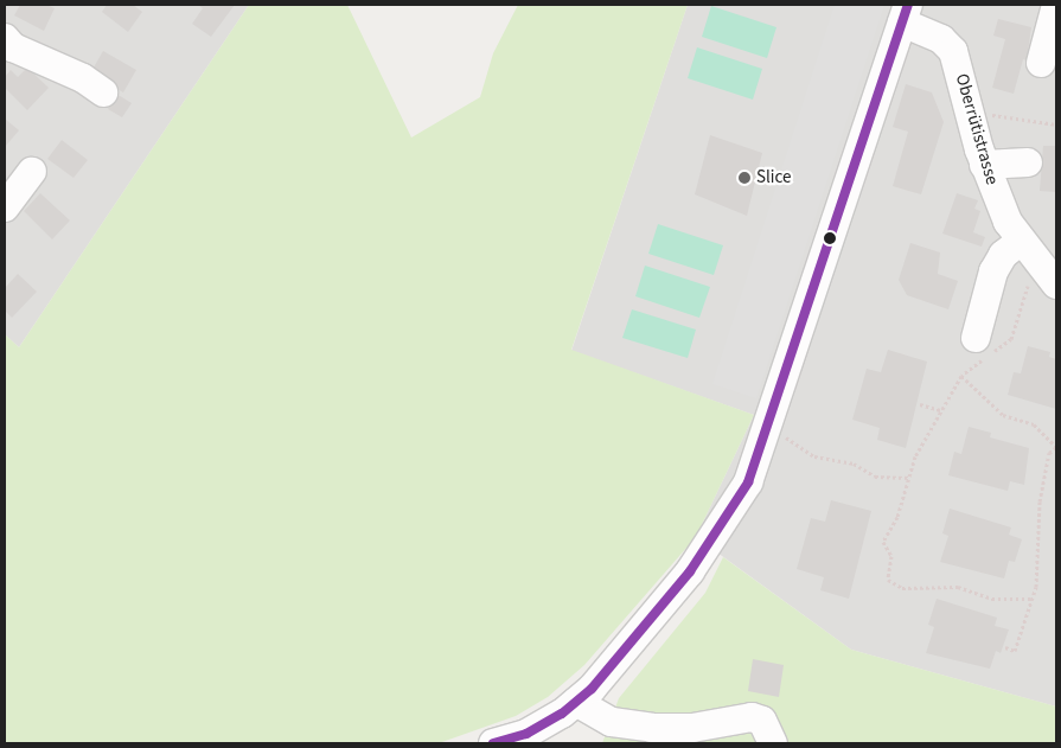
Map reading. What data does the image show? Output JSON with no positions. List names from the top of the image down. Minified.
{"streets":{"street":["Oberrütistrasse"]},"places":["Slice"]}
